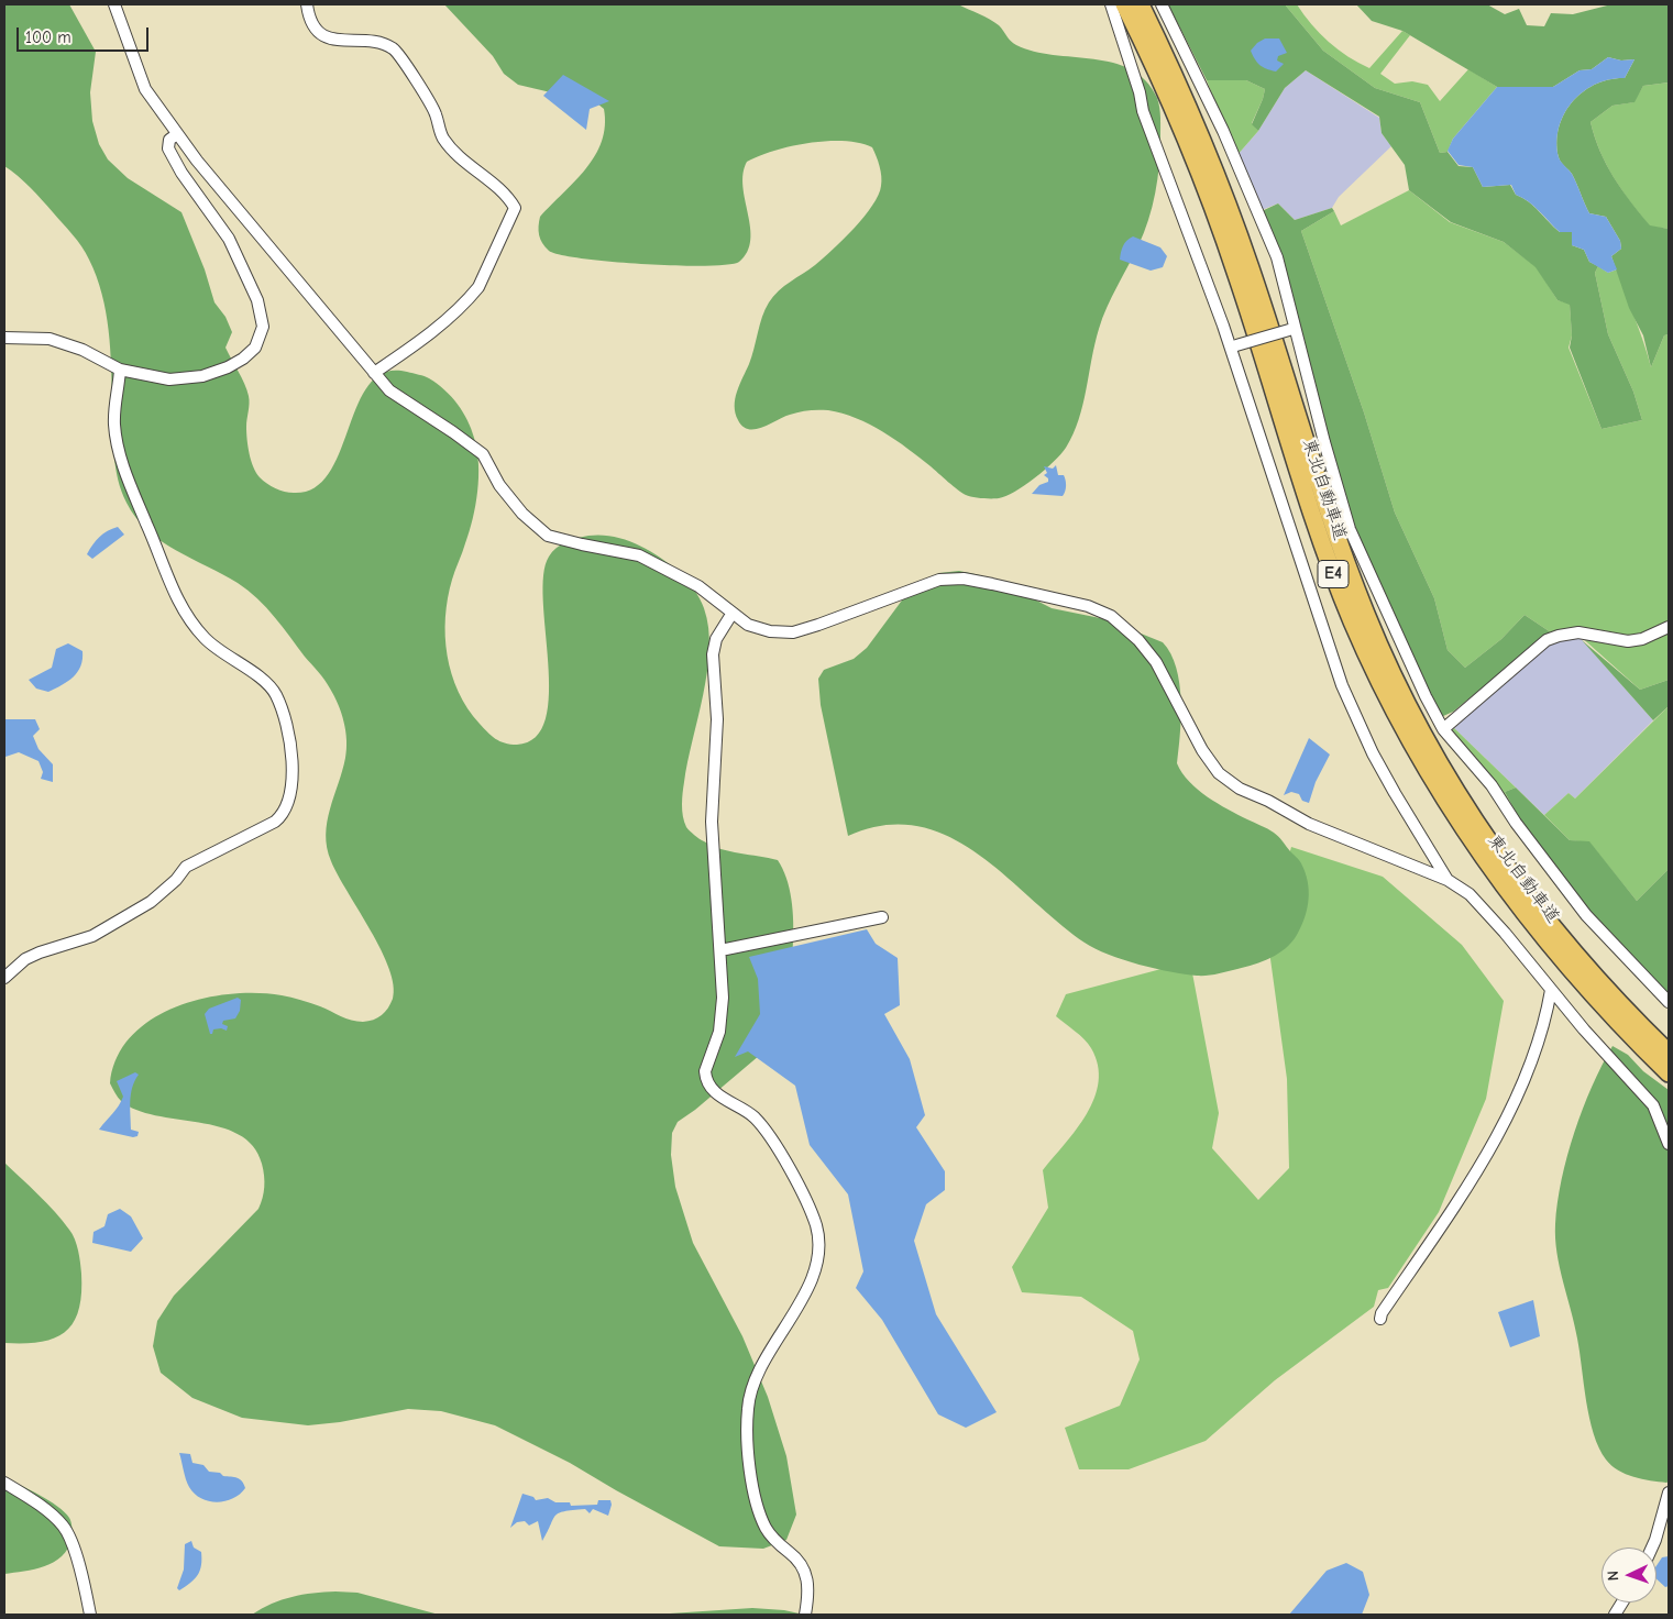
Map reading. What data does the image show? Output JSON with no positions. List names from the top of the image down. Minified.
{"streets":{"highway":["東北自動車道","E4"]},"scale_bar":"100 m","north":"left"}
